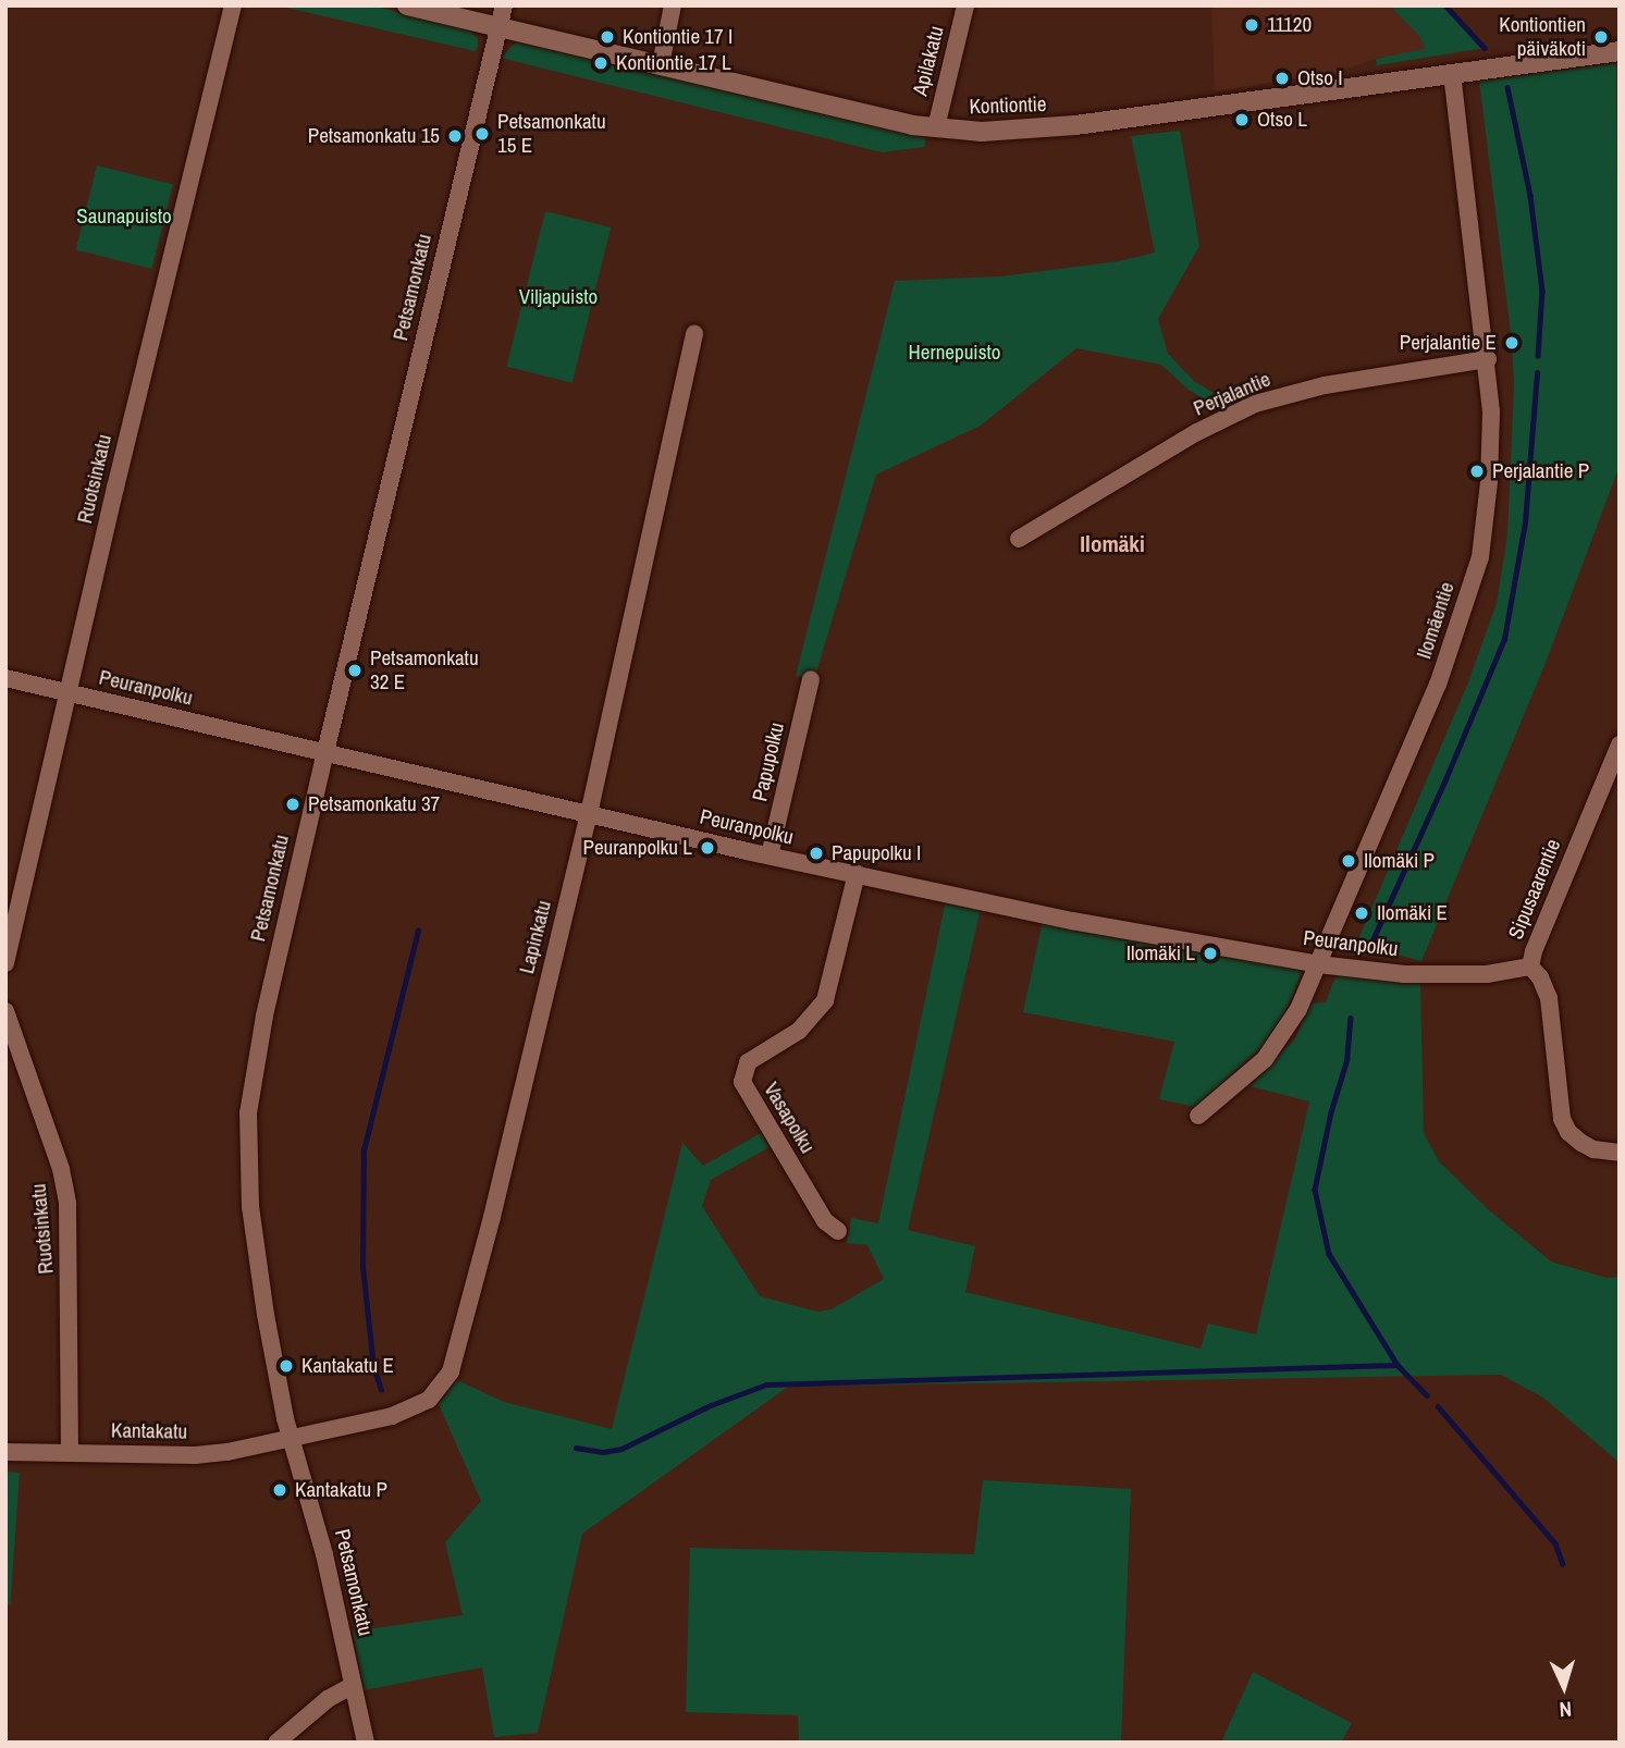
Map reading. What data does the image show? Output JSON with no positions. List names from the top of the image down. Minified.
{"streets":{"street":["Apilakatu","Kontiontie","Petsamonkatu","Perjalantie","Ruotsinkatu","Ilomäentie","Peuranpolku","Papupolku","Sipusaarentie","Lapinkatu","Vasapolku","Kantakatu"]},"crossings":[["Apilakatu","Kontiontie"],["Kontiontie","Petsamonkatu"],["Kontiontie","Ilomäentie"],["Petsamonkatu","Peuranpolku"],["Petsamonkatu","Lapinkatu"],["Petsamonkatu","Kantakatu"],["Perjalantie","Ilomäentie"],["Ruotsinkatu","Peuranpolku"],["Ruotsinkatu","Kantakatu"],["Ilomäentie","Peuranpolku"],["Peuranpolku","Papupolku"],["Peuranpolku","Sipusaarentie"],["Peuranpolku","Lapinkatu"],["Peuranpolku","Vasapolku"],["Lapinkatu","Kantakatu"]],"districts":["Ilomäki"],"parks":["Saunapuisto","Viljapuisto","Hernepuisto"],"places":["11120","Kontiontie 17 I","Kontiontien päiväkoti","Kontiontie 17 L","Otso I","Otso L","Petsamonkatu 15 E","Petsamonkatu 15","Perjalantie E","Perjalantie P","Petsamonkatu 32 E","Petsamonkatu 37","Peuranpolku L","Papupolku I","Ilomäki P","Ilomäki E","Ilomäki L","Kantakatu E","Kantakatu P"],"north":"bottom"}
